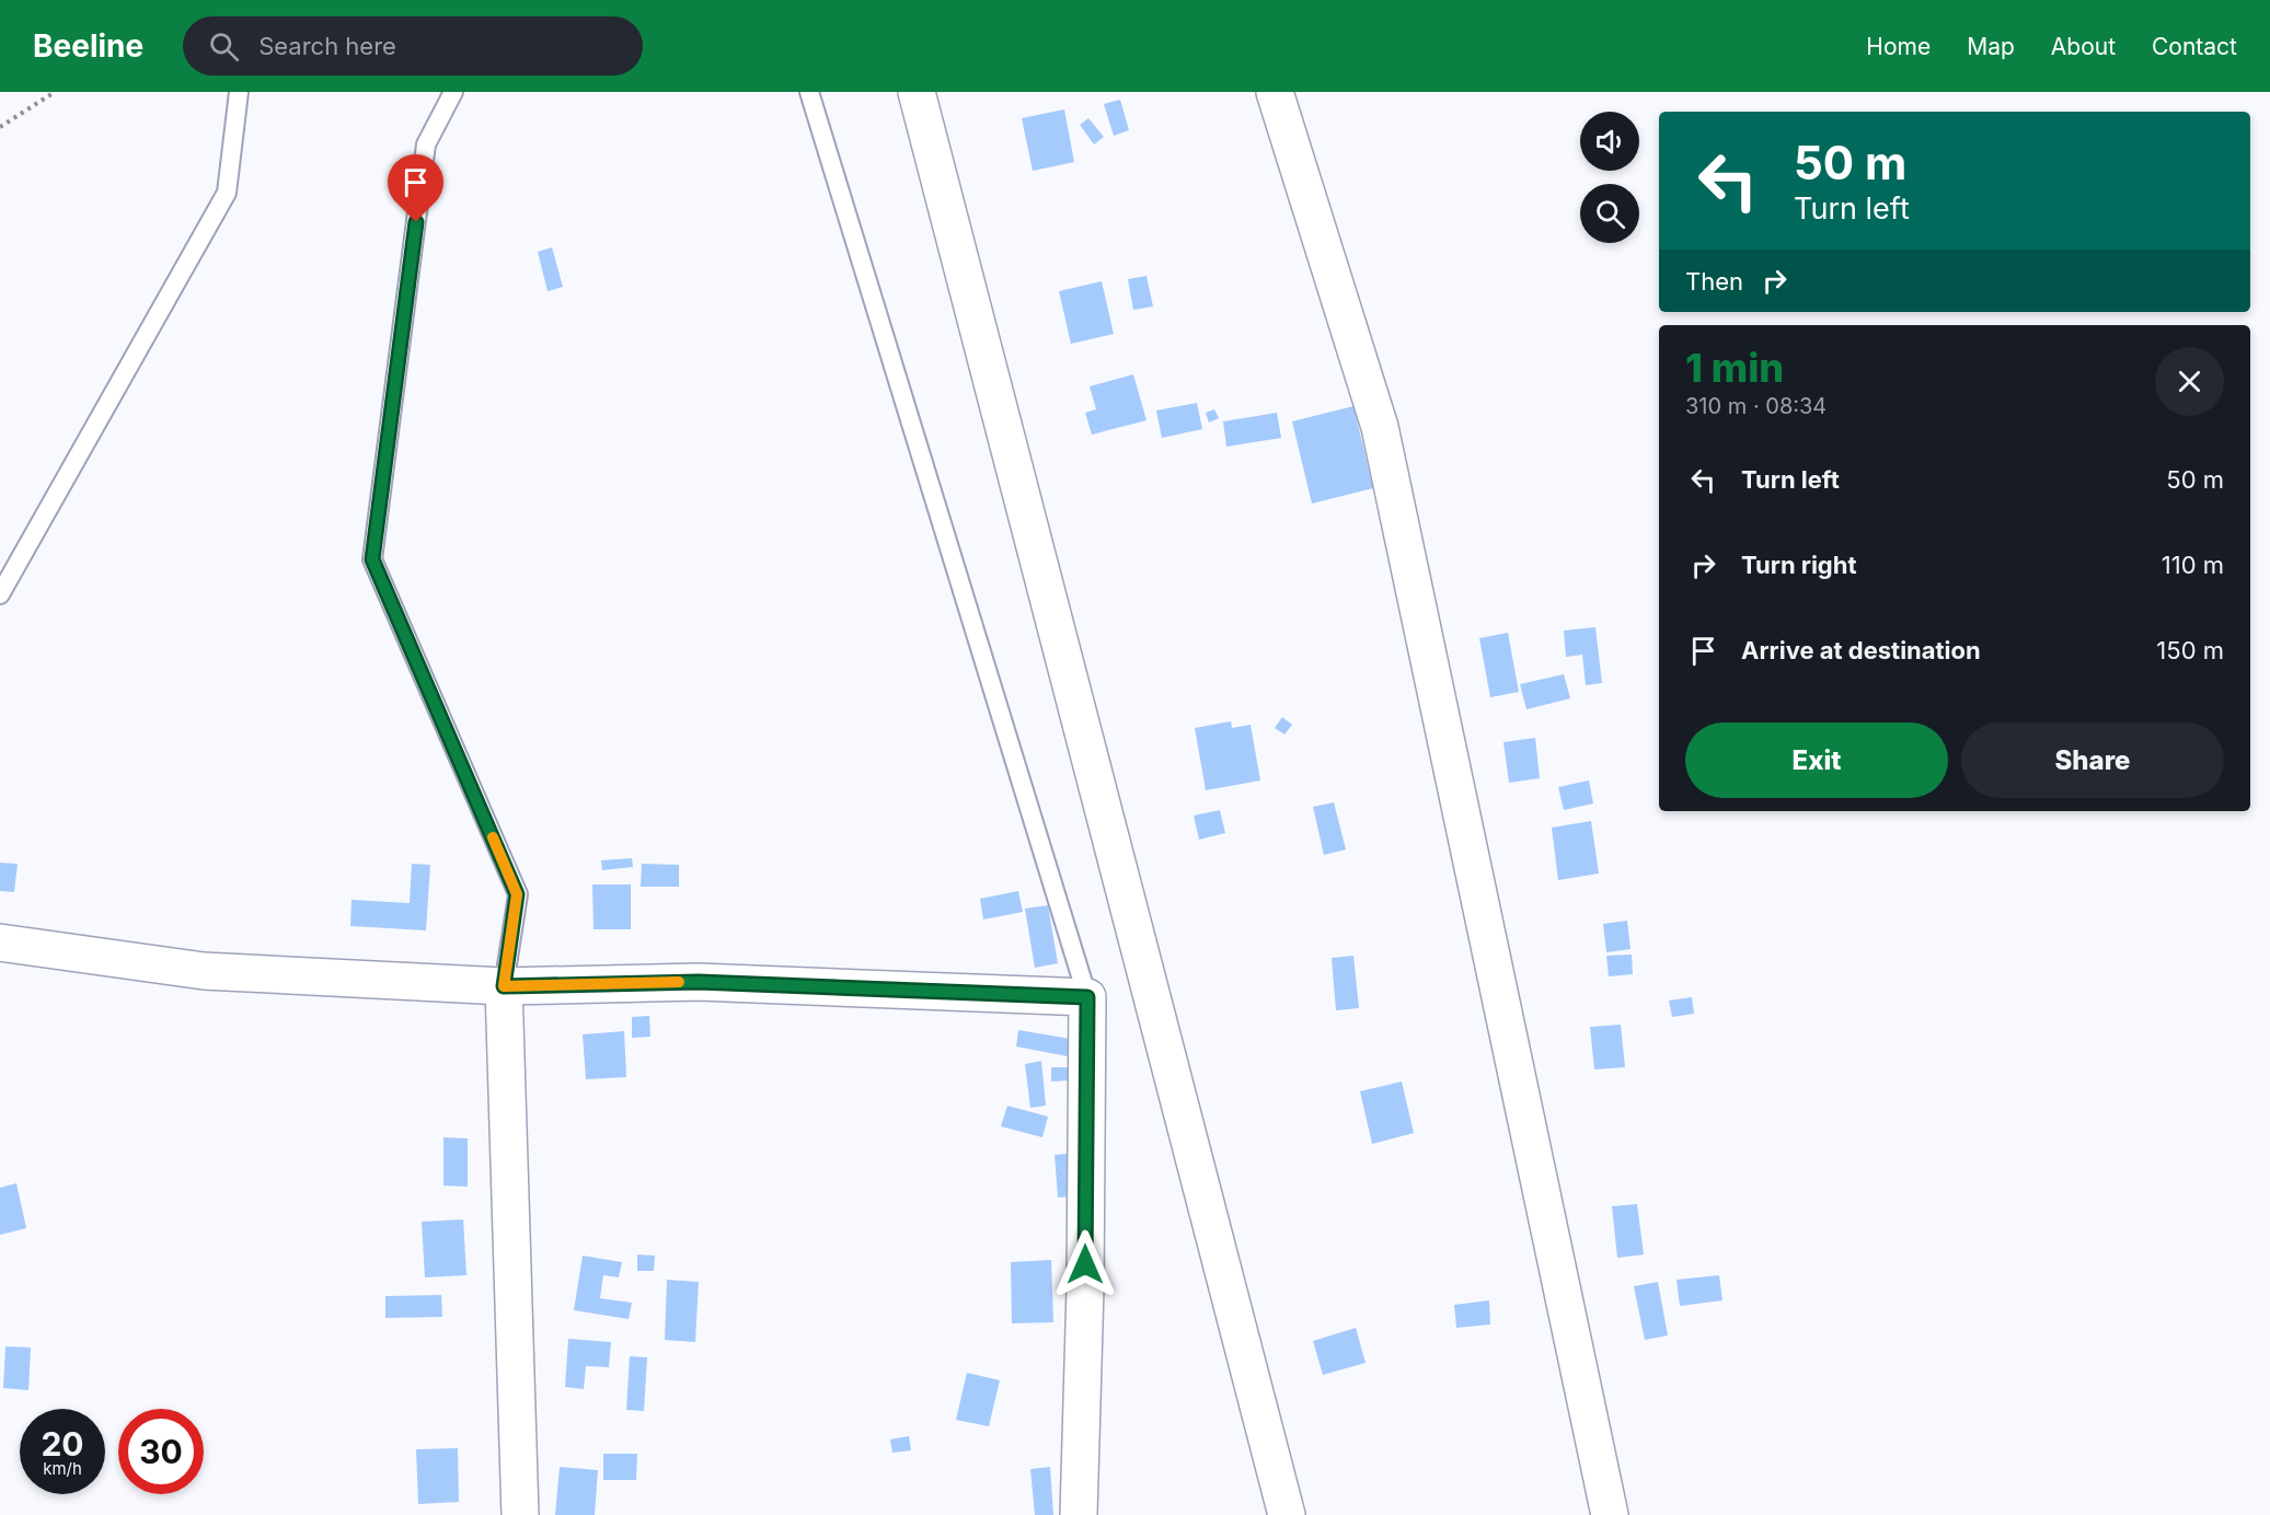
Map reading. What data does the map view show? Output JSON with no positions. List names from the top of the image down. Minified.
{"page":{"header":"Beeline","search":"Search here","nav":["Home","Map","About","Contact"],"turn":["50 m","Turn left"],"then":"Then","heading":["1 min","310 m · 08:34"],"list":[{"name":"Turn left","value":"50 m"},{"name":"Turn right","value":"110 m"},{"name":"Arrive at destination","value":"150 m"}],"buttons":["Exit","Share"],"speed":"20 km/h","limit":"30"}}
